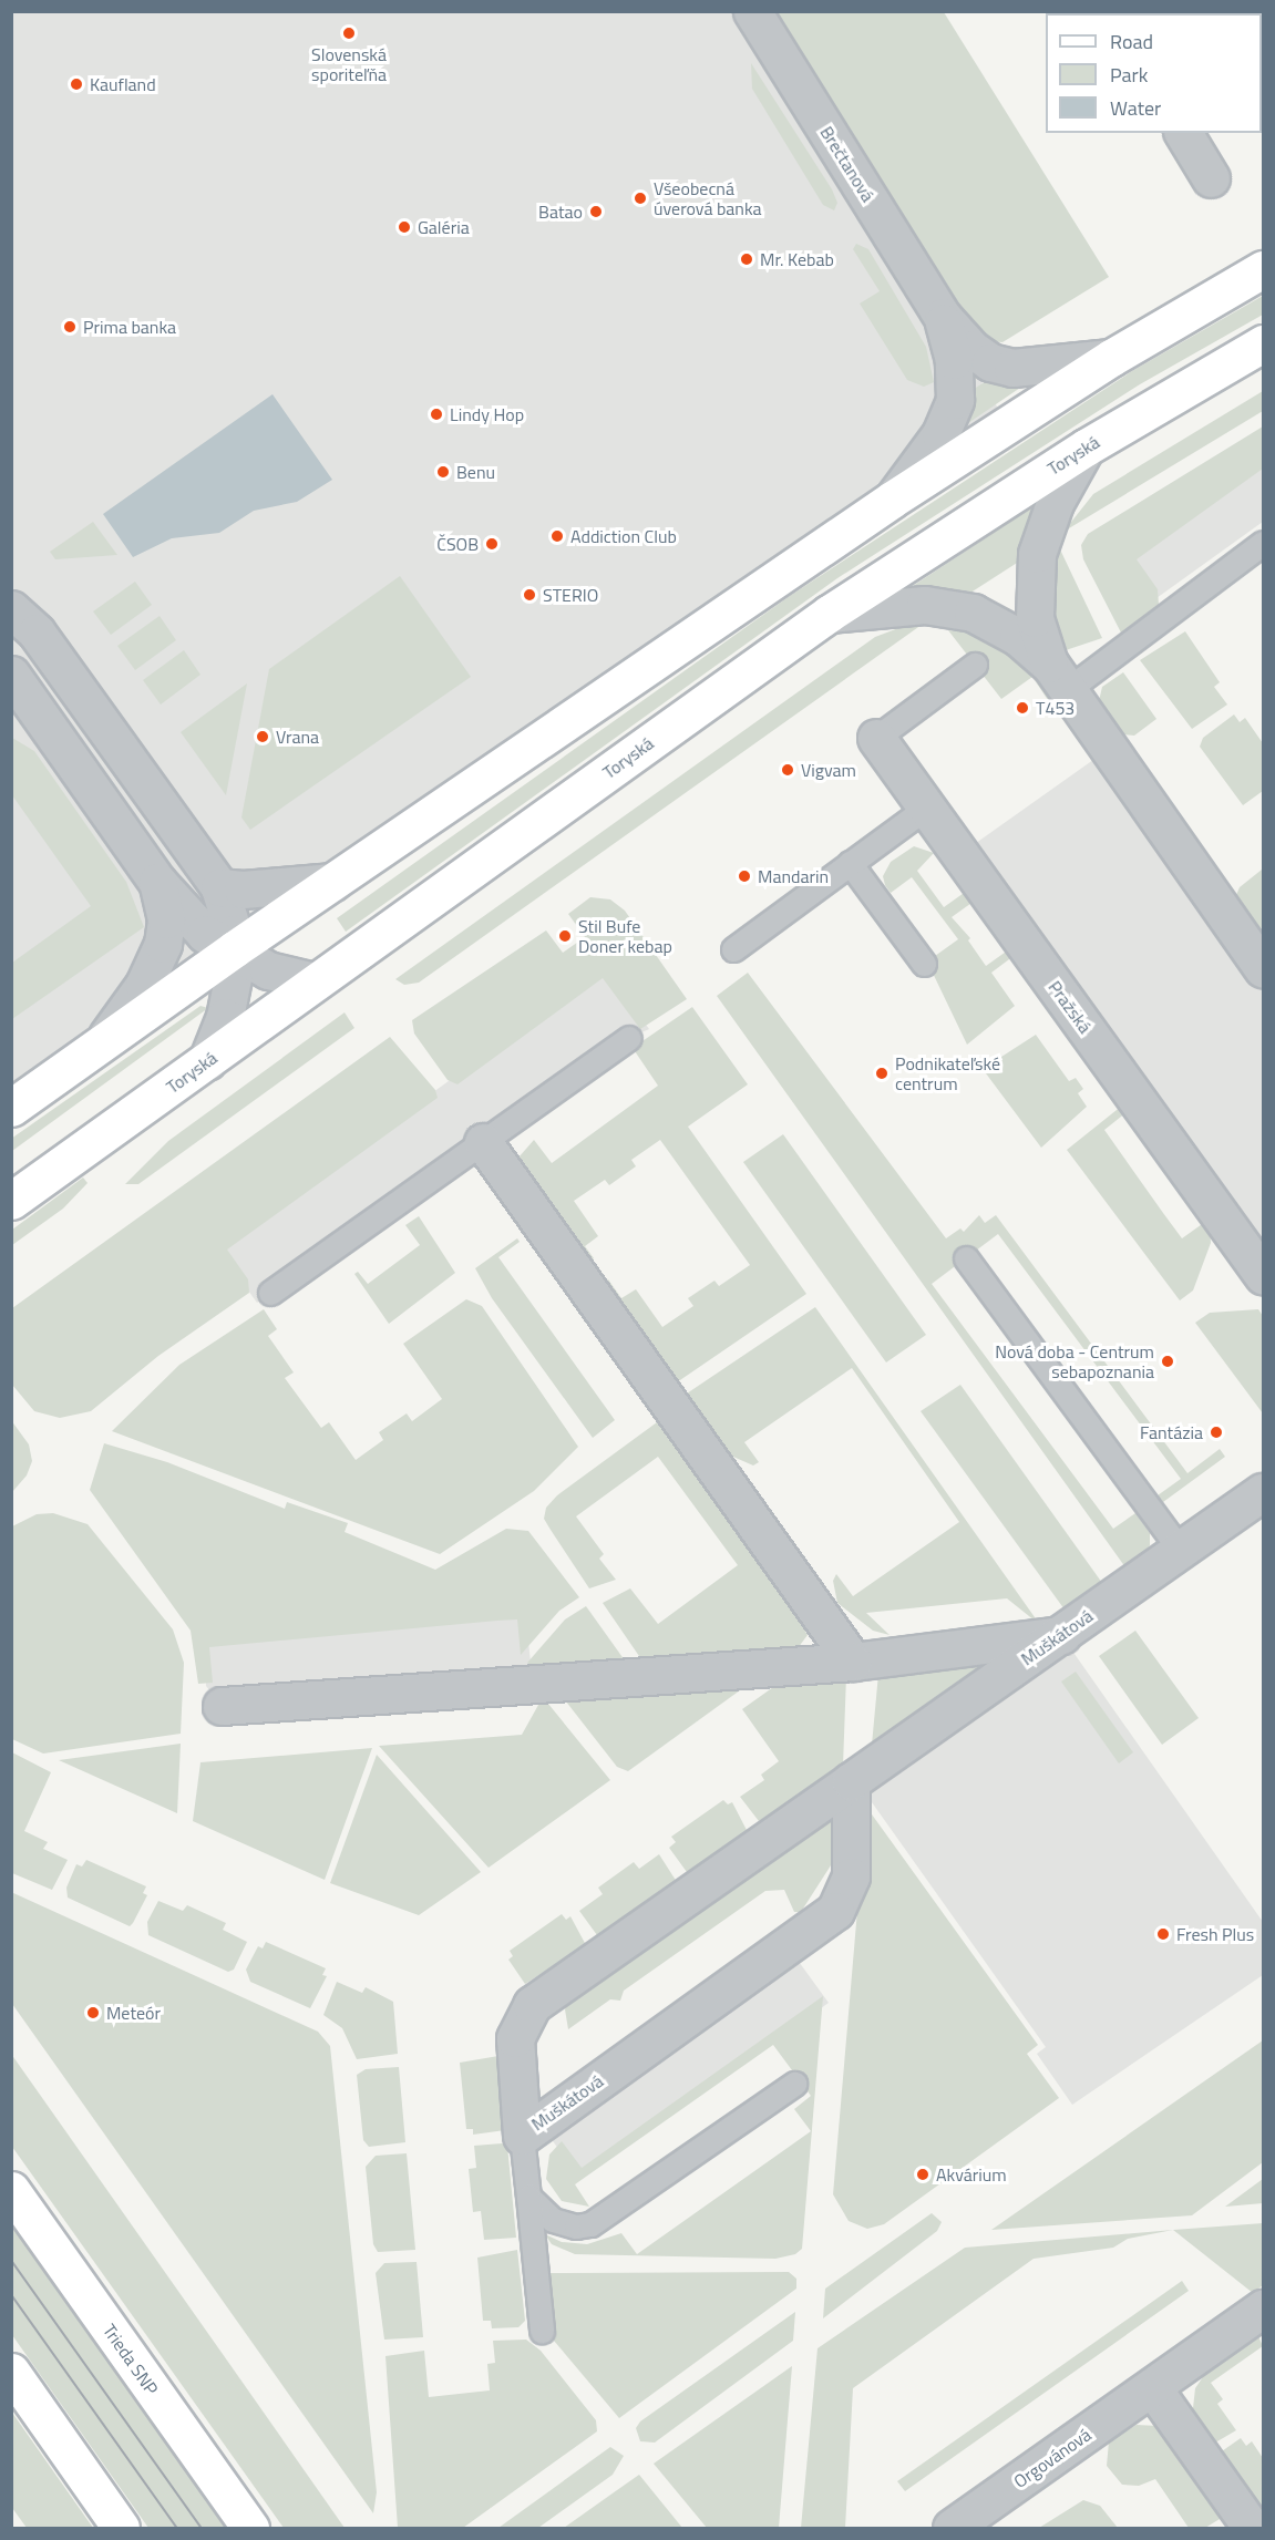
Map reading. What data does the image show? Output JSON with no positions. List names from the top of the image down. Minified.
{"streets":{"street":["Brečtanová","Toryská","Pražská","Muškátová","Trieda SNP","Orgovánová"]},"places":["Slovenská sporiteľňa","Kaufland","Všeobecná úverová banka","Batao","Galéria","Mr. Kebab","Prima banka","Lindy Hop","Benu","Addiction Club","ČSOB","STERIO","T453","Vrana","Vigvam","Mandarin","Stil Bufe Doner kebap","Podnikateľské centrum","Nová doba - Centrum sebapoznania","Fantázia","Fresh Plus","Meteór","Akvárium"],"legend":["Road","Park","Water"]}
